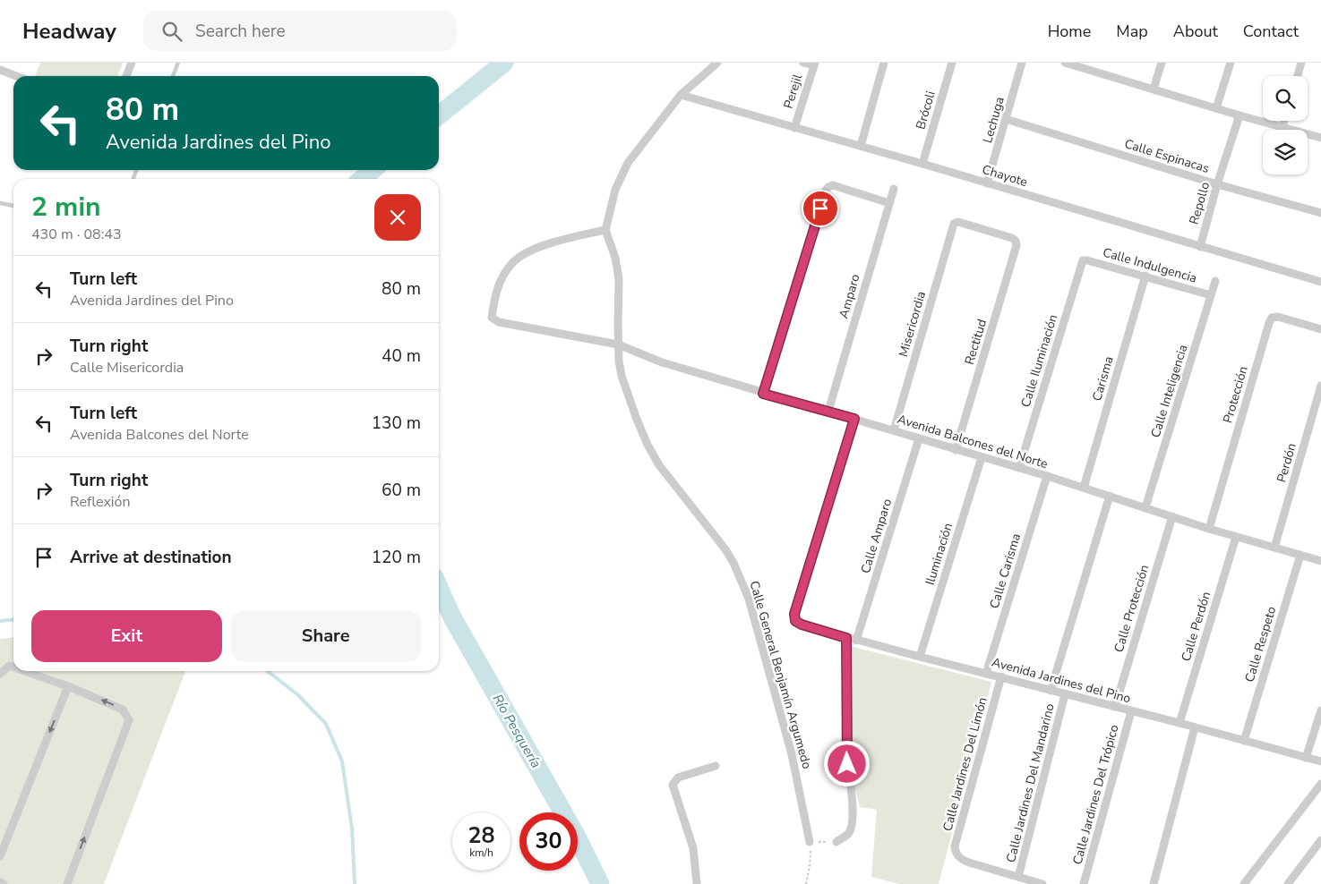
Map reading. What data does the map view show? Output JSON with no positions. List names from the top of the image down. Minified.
{"streets":{"street":["Perejil","Brócoli","Lechuga","Calle Espinacas","Chayote","Repollo","Calle Indulgencia","Amparo","Misericordia","Rectitud","Calle Iluminación","Carisma","Calle Inteligencia","Protección","Avenida Balcones del Norte","Perdón","Calle Amparo","Iluminación","Calle Carisma","Calle Protección","Calle Perdón","Calle Respeto","Calle General Benjamín Argumedo","Avenida Jardines del Pino","Calle Jardines Del Limón","Calle Jardines Del Mandarino","Calle Jardines Del Trópico"]},"crossings":[["Perejil","Chayote"],["Brócoli","Chayote"],["Lechuga","Calle Espinacas"],["Lechuga","Chayote"],["Calle Espinacas","Repollo"],["Chayote","Repollo"],["Calle Indulgencia","Calle Iluminación"],["Calle Indulgencia","Carisma"],["Calle Indulgencia","Calle Inteligencia"],["Amparo","Avenida Balcones del Norte"],["Misericordia","Rectitud"],["Misericordia","Avenida Balcones del Norte"],["Rectitud","Avenida Balcones del Norte"],["Calle Iluminación","Avenida Balcones del Norte"],["Carisma","Avenida Balcones del Norte"],["Calle Inteligencia","Avenida Balcones del Norte"],["Protección","Avenida Balcones del Norte"],["Avenida Balcones del Norte","Perdón"],["Avenida Balcones del Norte","Calle Amparo"],["Avenida Balcones del Norte","Iluminación"],["Avenida Balcones del Norte","Calle Carisma"],["Avenida Balcones del Norte","Calle Protección"],["Avenida Balcones del Norte","Calle Perdón"],["Avenida Balcones del Norte","Calle Respeto"],["Avenida Balcones del Norte","Calle General Benjamín Argumedo"],["Avenida Balcones del Norte","Avenida Jardines del Pino"],["Calle Amparo","Avenida Jardines del Pino"],["Iluminación","Avenida Jardines del Pino"],["Calle Carisma","Avenida Jardines del Pino"],["Calle Protección","Avenida Jardines del Pino"],["Calle Perdón","Avenida Jardines del Pino"],["Calle Respeto","Avenida Jardines del Pino"],["Avenida Jardines del Pino","Calle Jardines Del Limón"],["Avenida Jardines del Pino","Calle Jardines Del Mandarino"],["Avenida Jardines del Pino","Calle Jardines Del Trópico"],["Calle Jardines Del Limón","Calle Jardines Del Mandarino"]],"water":["Río Pesquería"],"page":{"header":"Headway","search":"Search here","nav":["Home","Map","About","Contact"],"turn":["80 m","Avenida Jardines del Pino"],"heading":["2 min","430 m · 08:43"],"list":[{"name":"Turn left","note":"Avenida Jardines del Pino","value":"80 m"},{"name":"Turn right","note":"Calle Misericordia","value":"40 m"},{"name":"Turn left","note":"Avenida Balcones del Norte","value":"130 m"},{"name":"Turn right","note":"Reflexión","value":"60 m"},{"name":"Arrive at destination","value":"120 m"}],"buttons":["Exit","Share"],"speed":"28 km/h","limit":"30"}}
